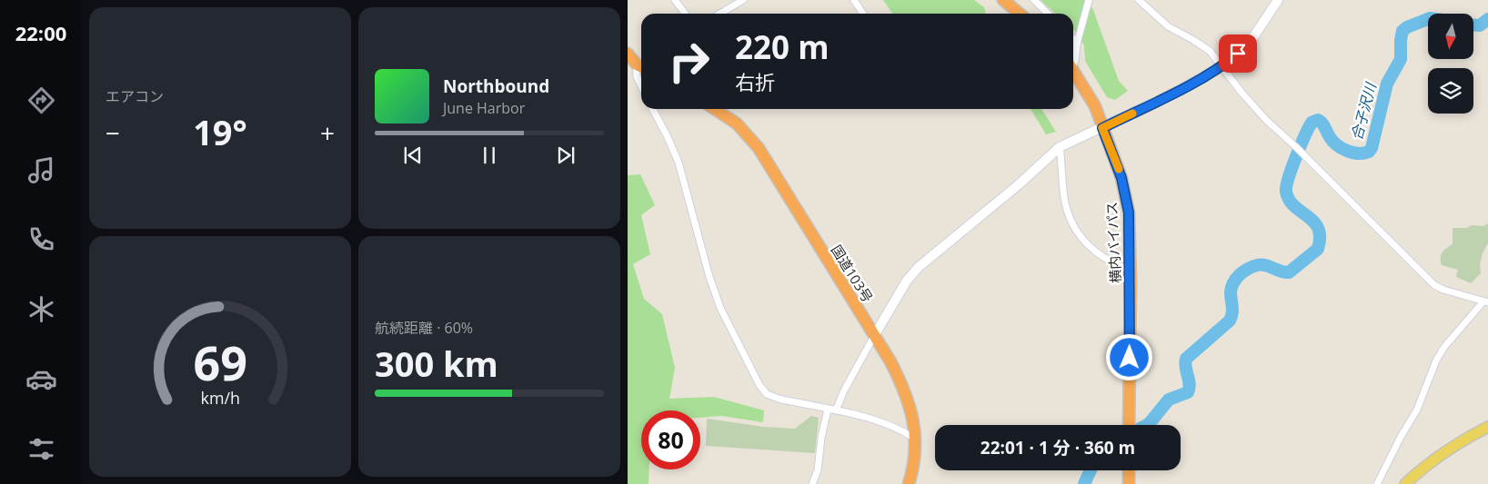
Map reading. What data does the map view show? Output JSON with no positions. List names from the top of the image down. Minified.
{"streets":{"highway":["横内バイパス","国道103号"]},"water":["合子沢川"],"north":"bottom","page":{"tabs":"22:00","tile":["エアコン",["航続距離 · 60%","300 km"]],"turn":["220 m","右折"],"song":["Northbound","June Harbor"],"heat":["−","19°","+"],"limit":"80","trip":"22:01 · 1 分 · 360 m","gauge":["69","km/h"]}}
